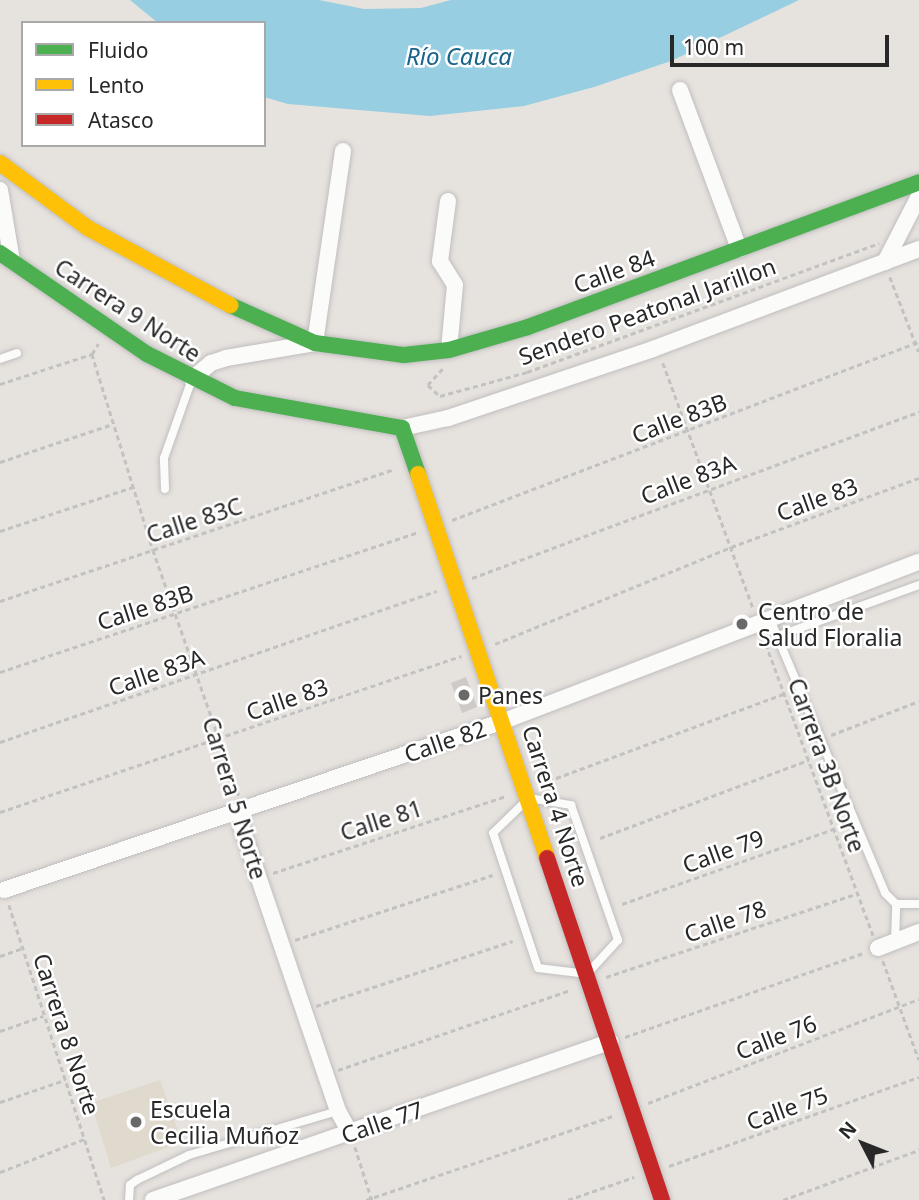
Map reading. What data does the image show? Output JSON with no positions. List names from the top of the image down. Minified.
{"streets":{"street":["Calle 84","Carrera 9 Norte","Calle 82","Carrera 5 Norte","Carrera 4 Norte","Calle 77"],"path":["Sendero Peatonal Jarillon","Calle 83B","Calle 83A","Calle 83","Calle 83C","Carrera 3B Norte","Calle 81","Calle 79","Calle 78","Carrera 8 Norte","Calle 76","Calle 75"]},"crossings":[["Calle 84","Carrera 9 Norte"],["Calle 84","Sendero Peatonal Jarillon"],["Carrera 9 Norte","Carrera 4 Norte"],["Calle 83B","Carrera 3B Norte"],["Calle 83B","Carrera 5 Norte"],["Calle 83A","Carrera 3B Norte"],["Calle 83A","Carrera 5 Norte"],["Calle 83","Carrera 3B Norte"],["Calle 83","Carrera 5 Norte"],["Calle 83C","Carrera 5 Norte"],["Calle 82","Carrera 3B Norte"],["Calle 82","Carrera 5 Norte"],["Calle 82","Carrera 4 Norte"],["Calle 82","Carrera 8 Norte"],["Carrera 3B Norte","Calle 79"],["Carrera 3B Norte","Calle 78"],["Carrera 3B Norte","Calle 76"],["Carrera 5 Norte","Calle 81"],["Carrera 5 Norte","Calle 78"],["Carrera 5 Norte","Calle 77"],["Carrera 4 Norte","Calle 78"],["Carrera 4 Norte","Calle 77"]],"water":["Río Cauca"],"places":["Centro de Salud Floralia","Panes","Escuela Cecilia Muñoz"],"legend":["Fluido","Lento","Atasco"],"scale_bar":"100 m","north":"top left"}
